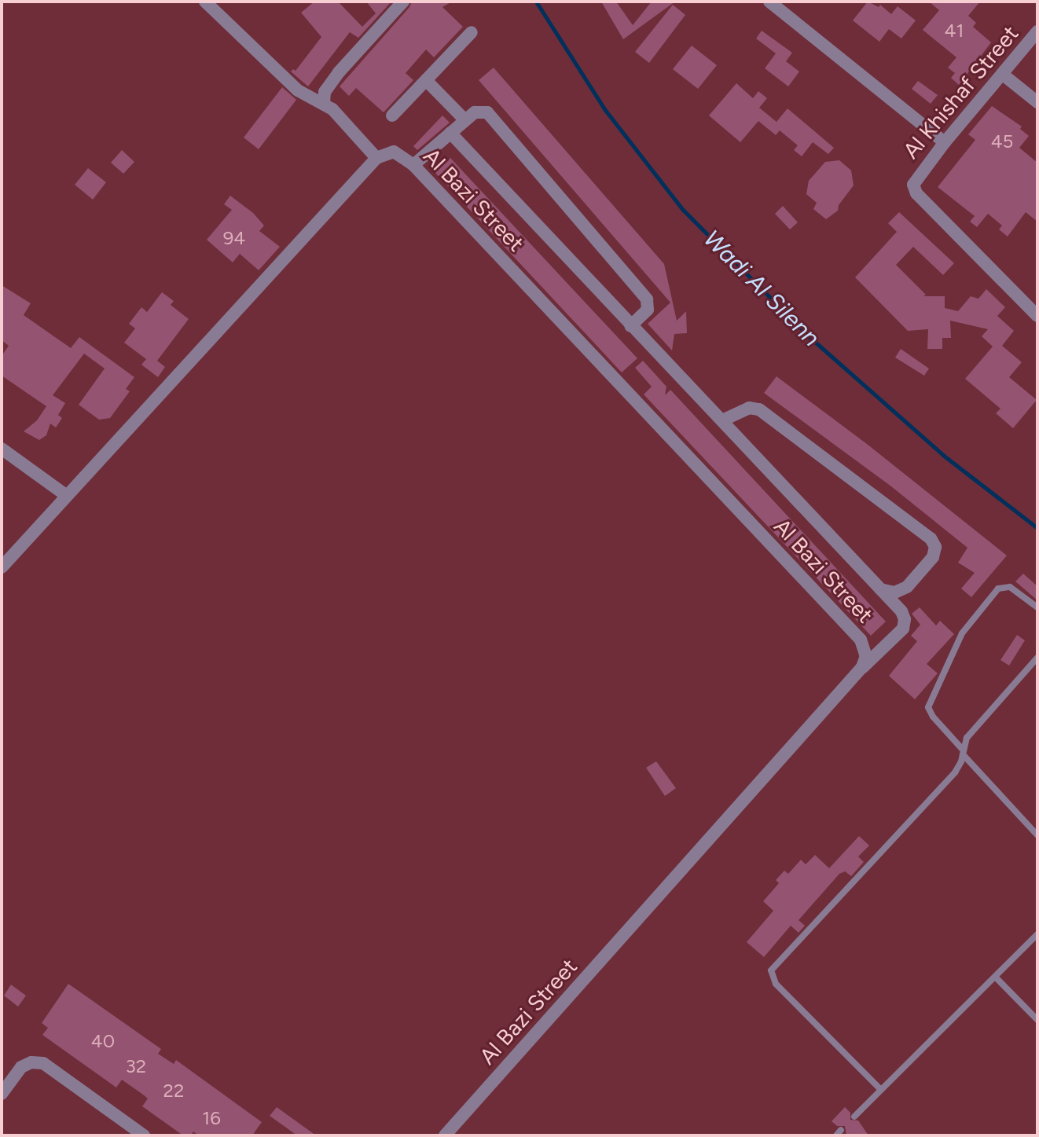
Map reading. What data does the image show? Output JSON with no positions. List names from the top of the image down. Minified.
{"streets":{"street":["Al Khishaf Street","Al Bazi Street"]},"water":["Wadi Al Silenn"],"house_numbers":["41","45","94","40","32","22","16"]}
